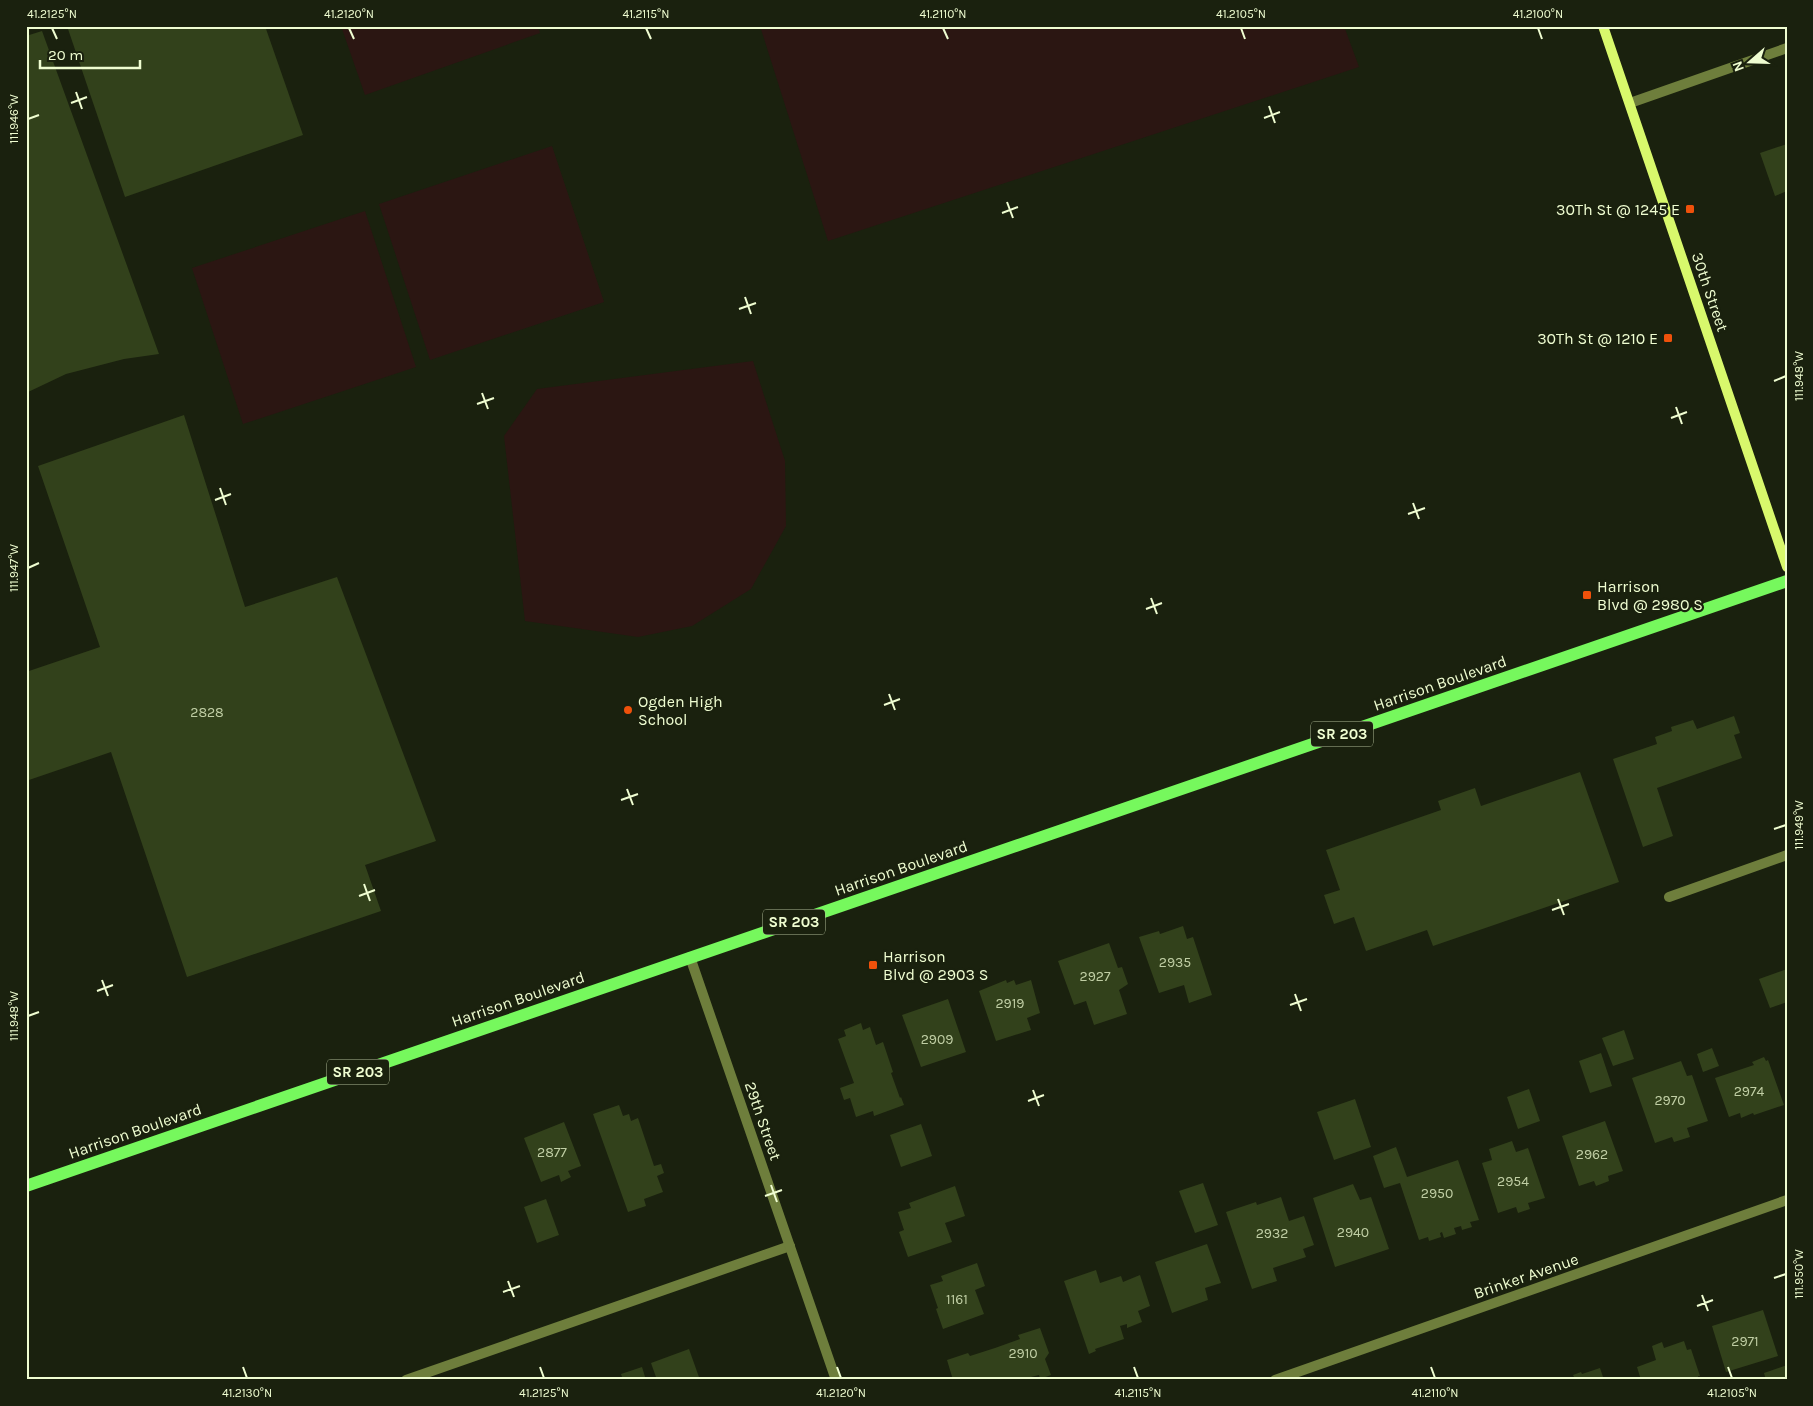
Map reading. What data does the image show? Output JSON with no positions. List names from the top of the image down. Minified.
{"streets":{"main road":["Harrison Boulevard","SR 203"],"street":["30th Street","29th Street","Brinker Avenue"]},"crossings":[["Harrison Boulevard","29th Street"]],"places":{"transit":["30Th St @ 1245 E","30Th St @ 1210 E","Harrison Blvd @ 2980 S","Harrison Blvd @ 2903 S"],"other":["Ogden High School"]},"house_numbers":["2828","2935","2927","2919","2909","2974","2970","2877","2962","2954","2950","2940","2932","1161","2971","2910"],"scale_bar":"20 m","north":"left","coordinates":["41.2125°N","41.2120°N","41.2115°N","41.2110°N","41.2105°N","41.2100°N","111.946°W","111.948°W","111.947°W","111.949°W","111.950°W","41.2130°N"]}
